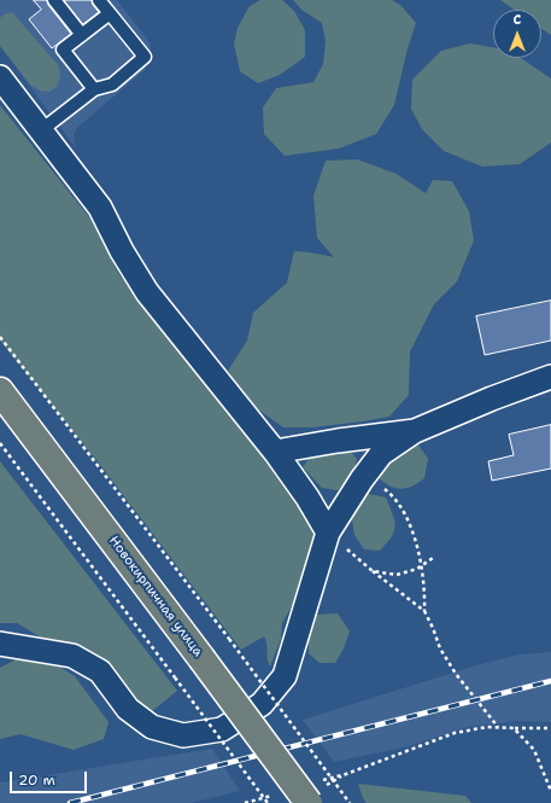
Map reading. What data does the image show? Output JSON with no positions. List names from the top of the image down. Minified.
{"streets":{"main road":["Новокирпичная улица"]},"scale_bar":"20 m","north":"top"}
